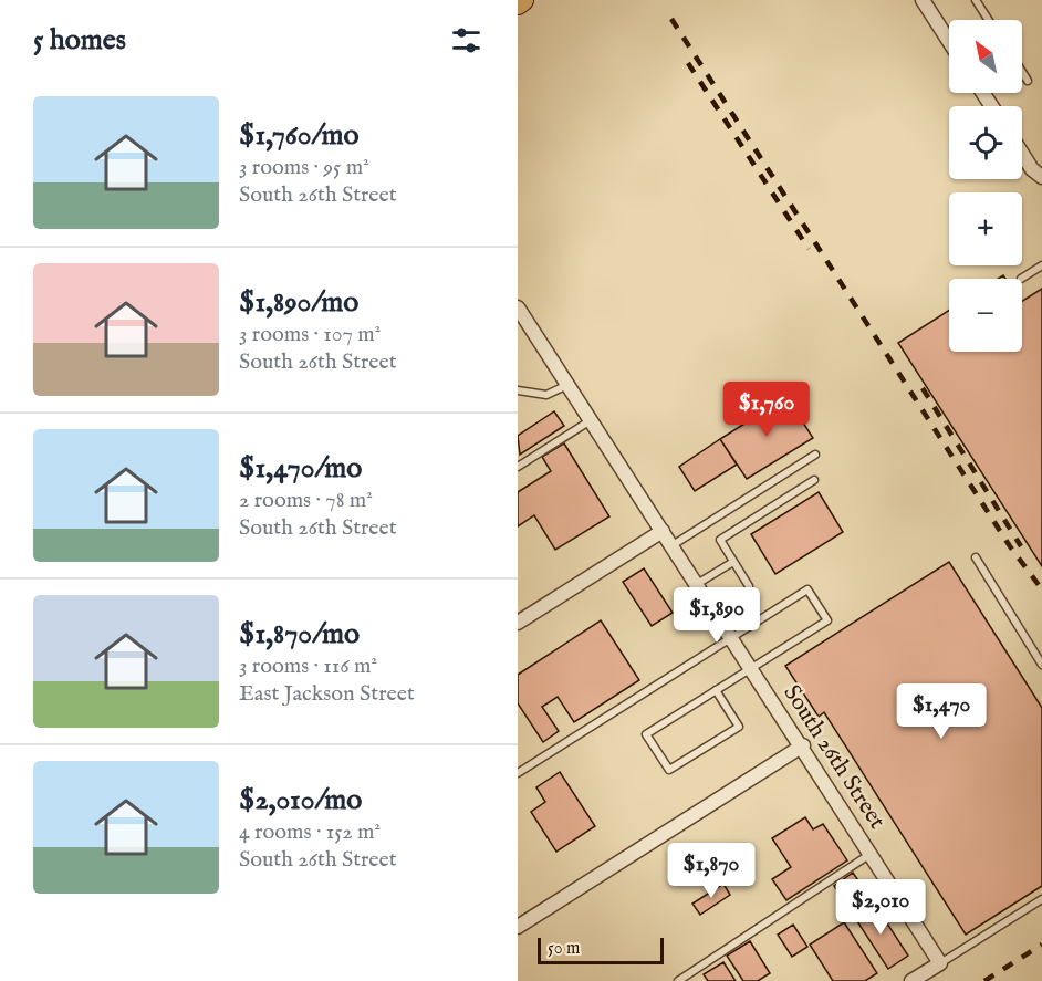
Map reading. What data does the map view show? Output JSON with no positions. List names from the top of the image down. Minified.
{"streets":{"street":["South 26th Street"]},"scale_bar":"50 m","north":"top left","page":{"heading":"5 homes","map_buttons":["+","−"],"list":[{"name":"$1,760/mo","note":"3 rooms · 95 m² · South 26th Street"},{"name":"$1,890/mo","note":"3 rooms · 107 m² · South 26th Street"},{"name":"$1,470/mo","note":"2 rooms · 78 m² · South 26th Street"},{"name":"$1,870/mo","note":"3 rooms · 116 m² · East Jackson Street"},{"name":"$2,010/mo","note":"4 rooms · 152 m² · South 26th Street"}],"price":["$1,760","$1,890","$1,470","$1,870","$2,010"],"scale":"50 m"}}
